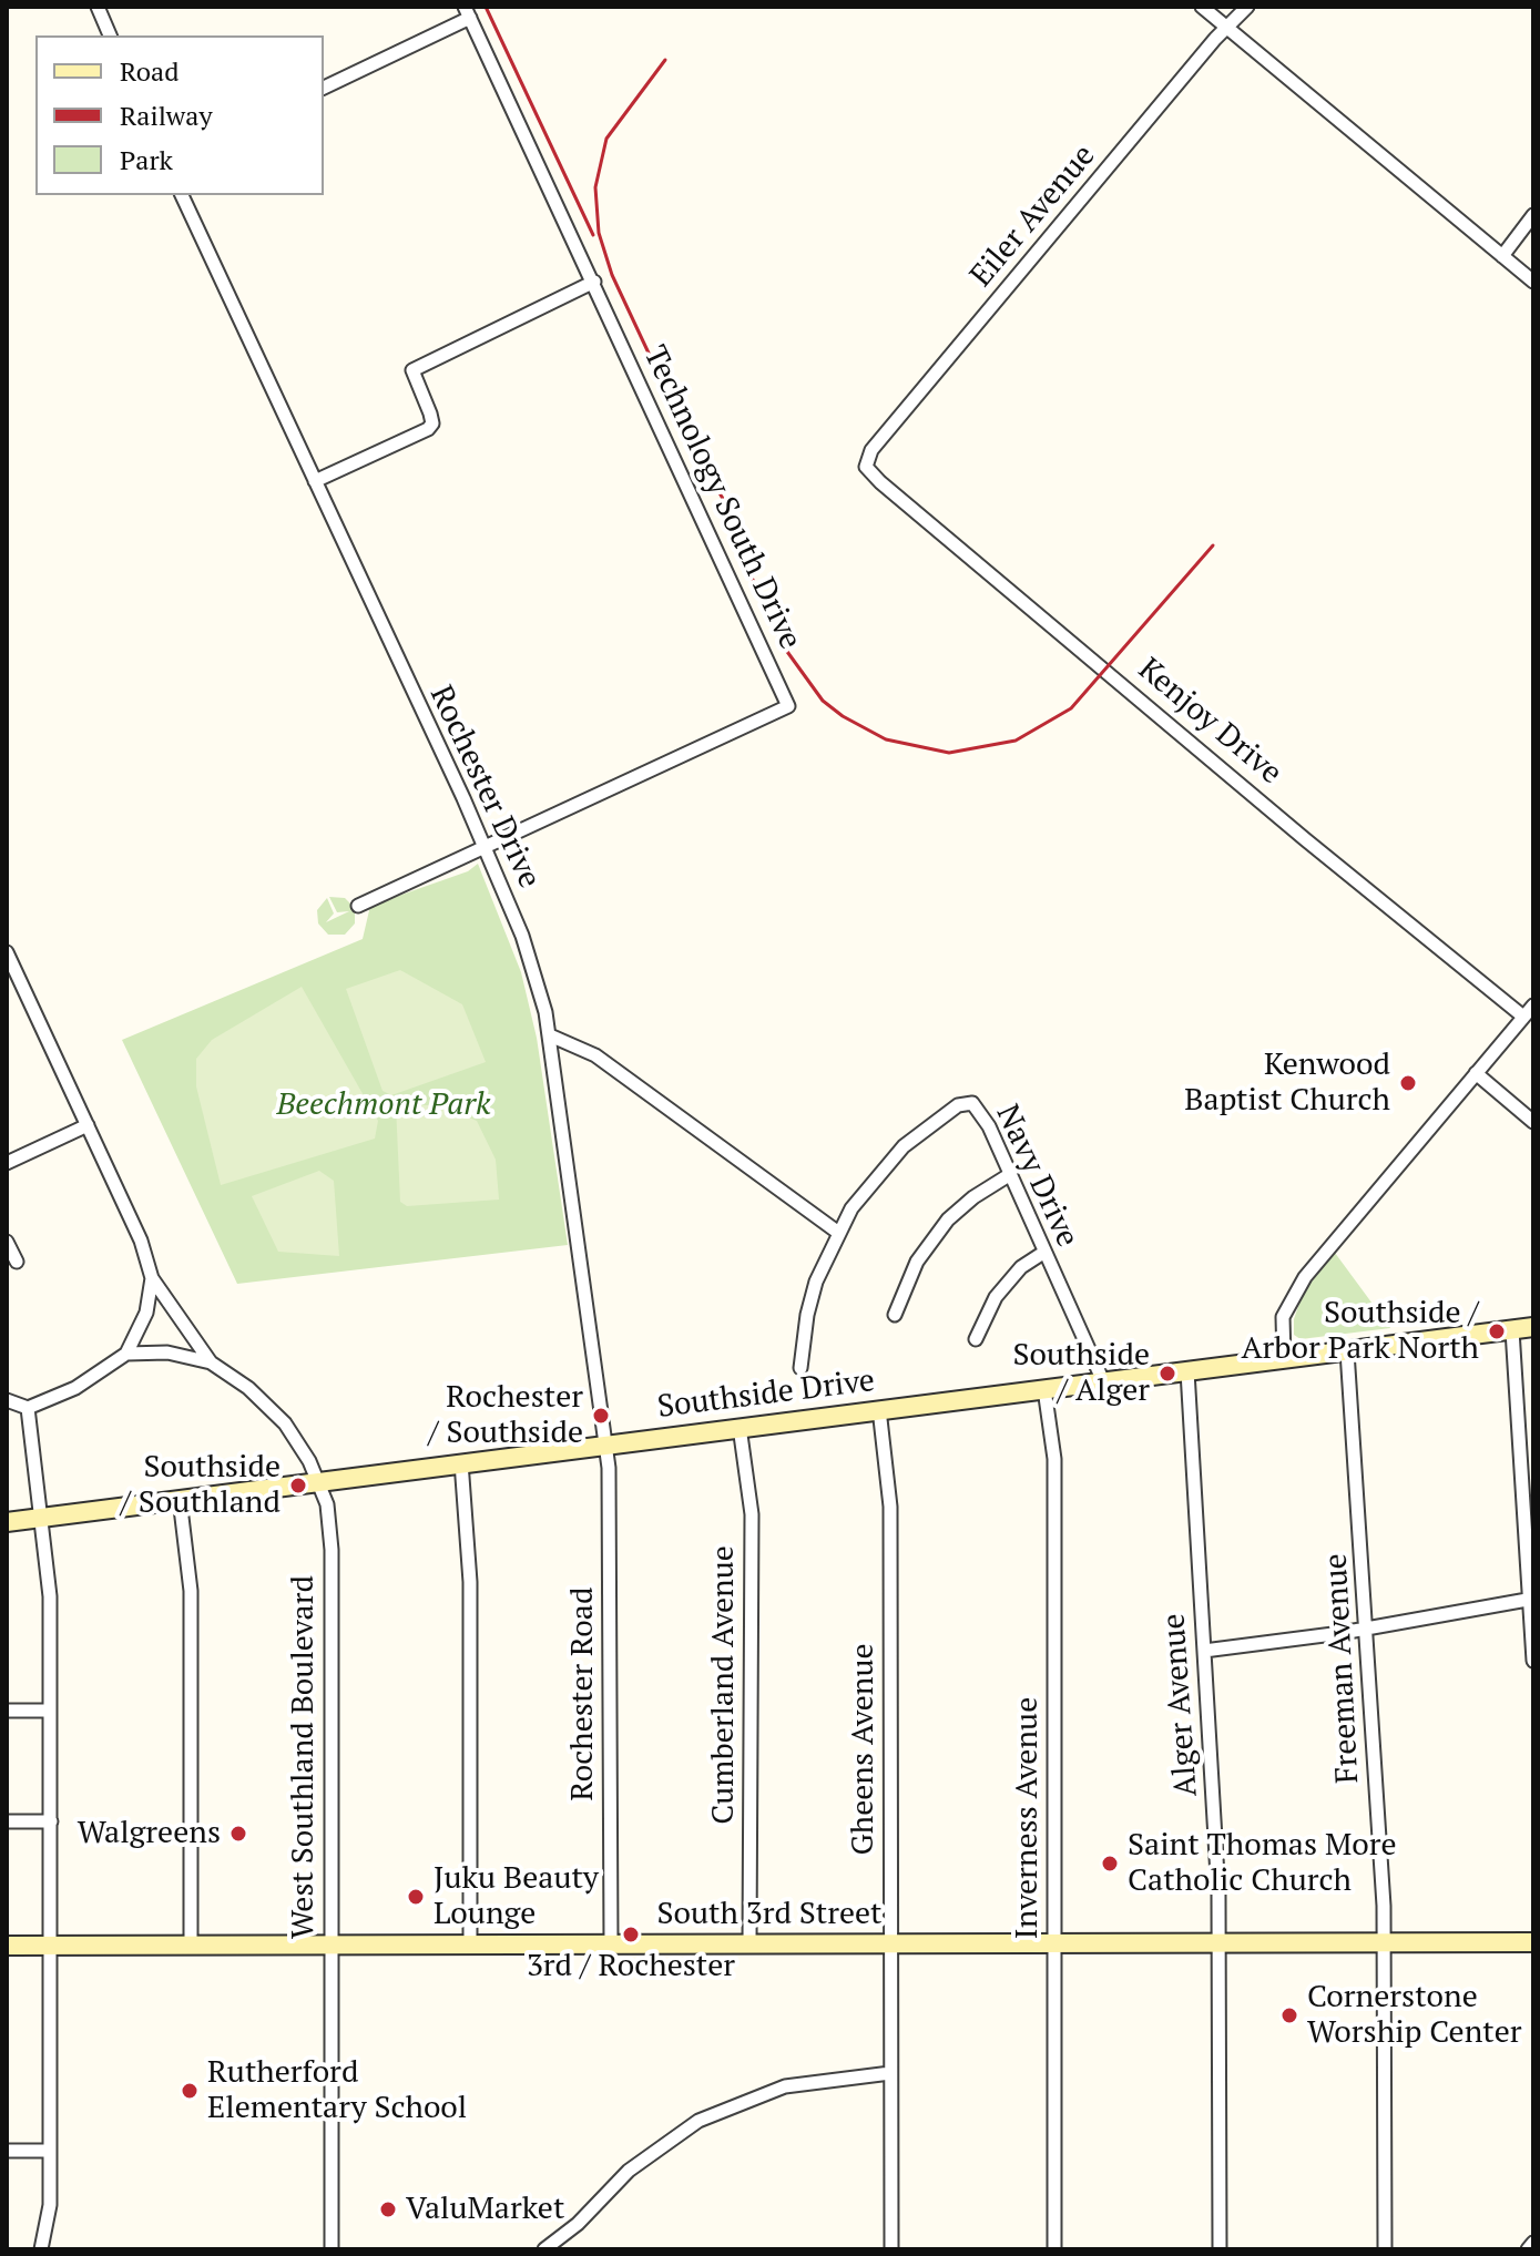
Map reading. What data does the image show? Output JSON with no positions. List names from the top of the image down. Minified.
{"streets":{"main road":["Southside Drive","South 3rd Street"],"street":["Eiler Avenue","Technology South Drive","Kenjoy Drive","Rochester Drive","Navy Drive","Freeman Avenue","Cumberland Avenue","Rochester Road","Alger Avenue","Gheens Avenue","West Southland Boulevard","Inverness Avenue"]},"crossings":[["Eiler Avenue","Kenjoy Drive"],["Technology South Drive","Rochester Drive"],["Rochester Drive","Southside Drive"],["Rochester Drive","Rochester Road"],["Navy Drive","Southside Drive"],["Southside Drive","Freeman Avenue"],["Southside Drive","Cumberland Avenue"],["Southside Drive","Rochester Road"],["Southside Drive","Alger Avenue"],["Southside Drive","Gheens Avenue"],["Southside Drive","West Southland Boulevard"],["Southside Drive","Inverness Avenue"],["Freeman Avenue","South 3rd Street"],["Cumberland Avenue","South 3rd Street"],["Rochester Road","South 3rd Street"],["Alger Avenue","South 3rd Street"],["Gheens Avenue","South 3rd Street"],["West Southland Boulevard","South 3rd Street"],["Inverness Avenue","South 3rd Street"]],"parks":["Beechmont Park"],"places":["Kenwood Baptist Church","Southside / Arbor Park North","Southside / Alger","Rochester / Southside","Southside / Southland","Walgreens","Saint Thomas More Catholic Church","Juku Beauty Lounge","3rd / Rochester","Cornerstone Worship Center","Rutherford Elementary School","ValuMarket"],"legend":["Road","Railway","Park"]}
